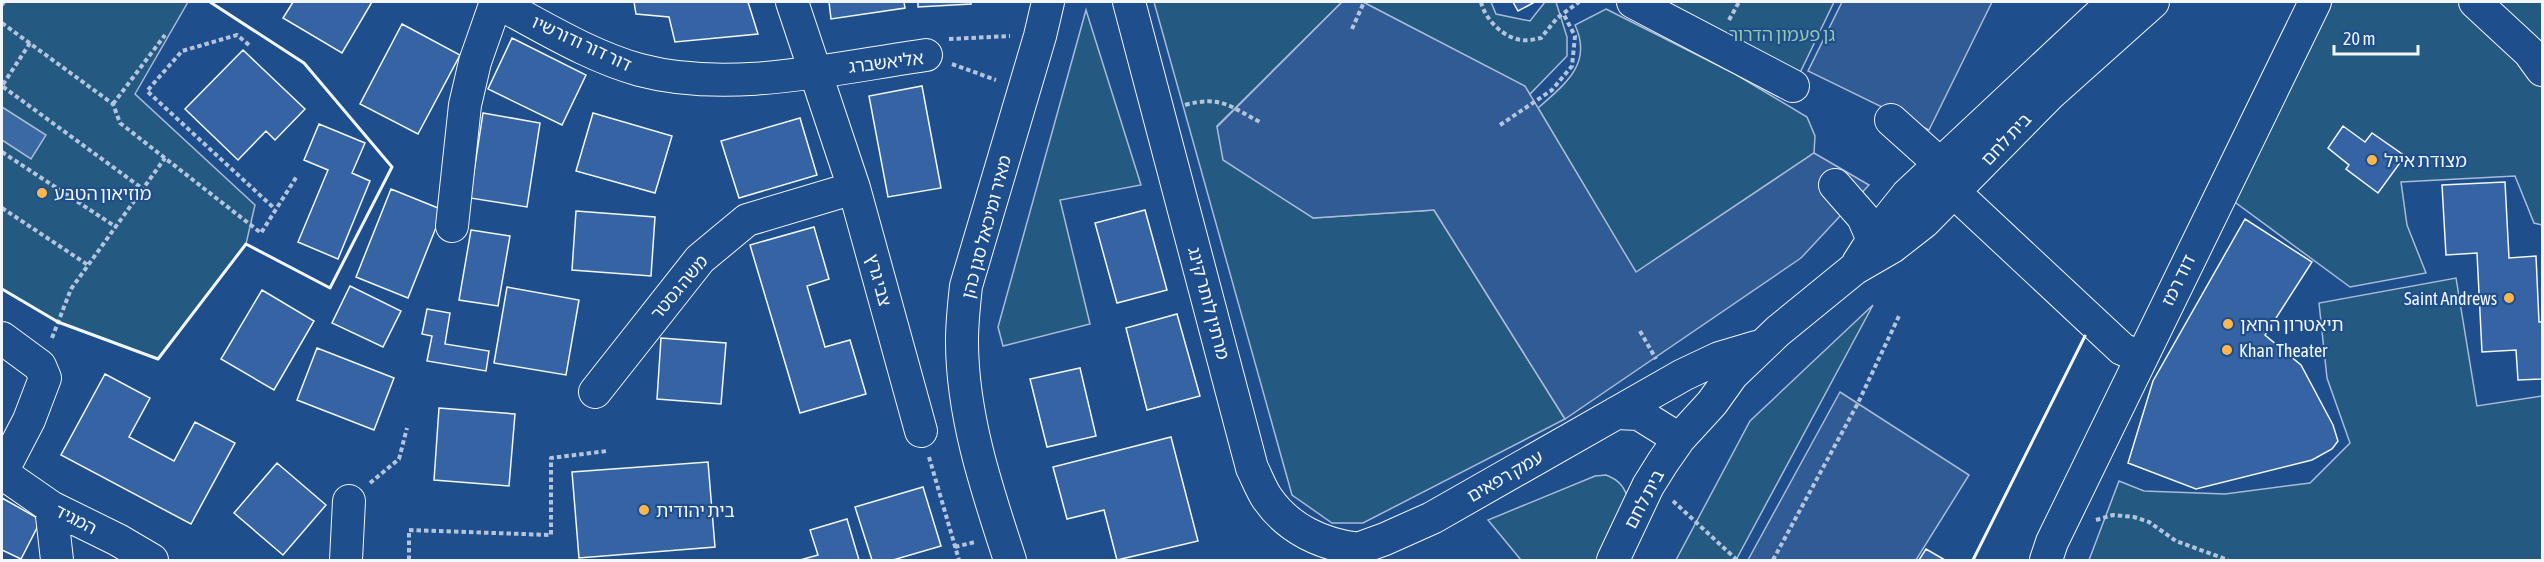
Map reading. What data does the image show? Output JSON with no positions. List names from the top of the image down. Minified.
{"streets":{"street":["דור דור ודורשיו","אליאשברג","בית לחם","מאיר ומיכאל סגן כהן","צבי גרץ","דוד רמז","משה גסטר","מרתין לותר קינג","עמק רפאים","המגיד"]},"crossings":[["דור דור ודורשיו","אליאשברג"],["דור דור ודורשיו","צבי גרץ"],["אליאשברג","מאיר ומיכאל סגן כהן"],["אליאשברג","צבי גרץ"],["בית לחם","עמק רפאים"],["צבי גרץ","משה גסטר"],["מרתין לותר קינג","עמק רפאים"]],"parks":["גן פעמון הדרור"],"places":["מצודת אייל","מוזיאון הטבע","Saint Andrews","תיאטרון החאן","Khan Theater","בית יהודית"],"scale_bar":"20 m"}
